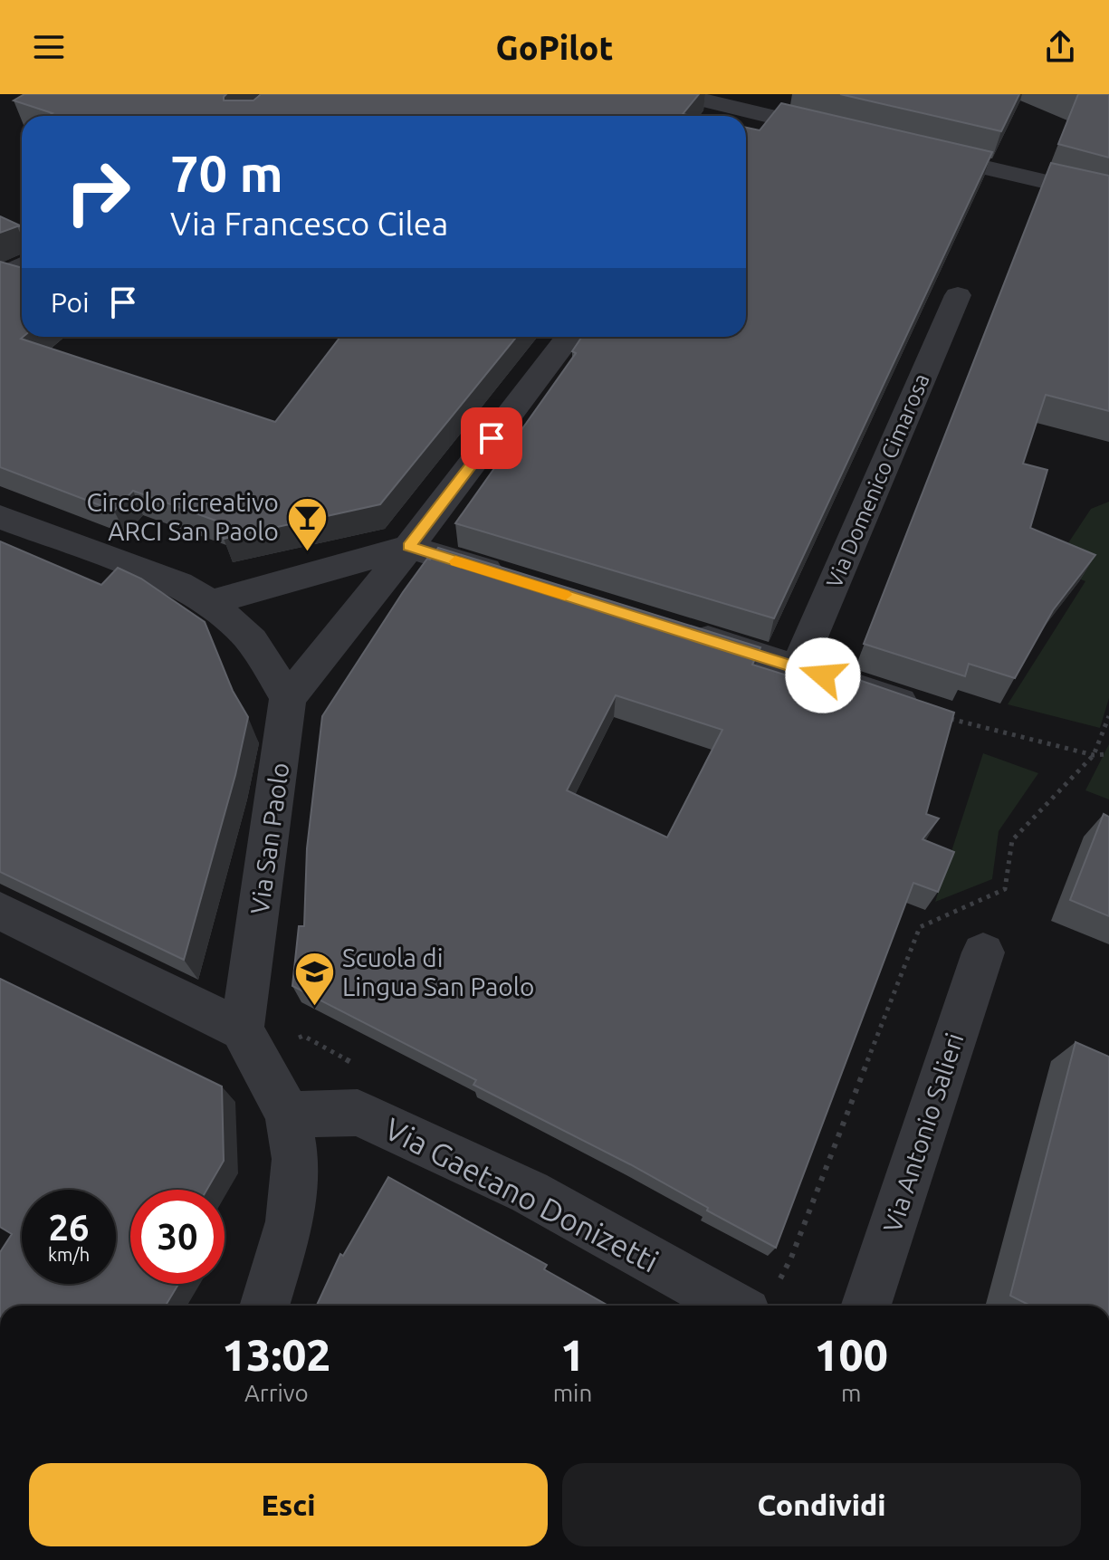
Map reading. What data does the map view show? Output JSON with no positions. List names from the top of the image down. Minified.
{"streets":{"street":["Via Domenico Cimarosa","Via San Paolo","Via Antonio Salieri","Via Gaetano Donizetti"]},"places":{"bar":["Circolo ricreativo ARCI San Paolo"],"school or university":["Scuola di Lingua San Paolo"]},"page":{"header":"GoPilot","turn":["70 m","Via Francesco Cilea"],"then":"Poi","speed":"26 km/h","limit":"30","eta":["13:02","Arrivo","1","min","100","m"],"buttons":["Esci","Condividi"]}}
